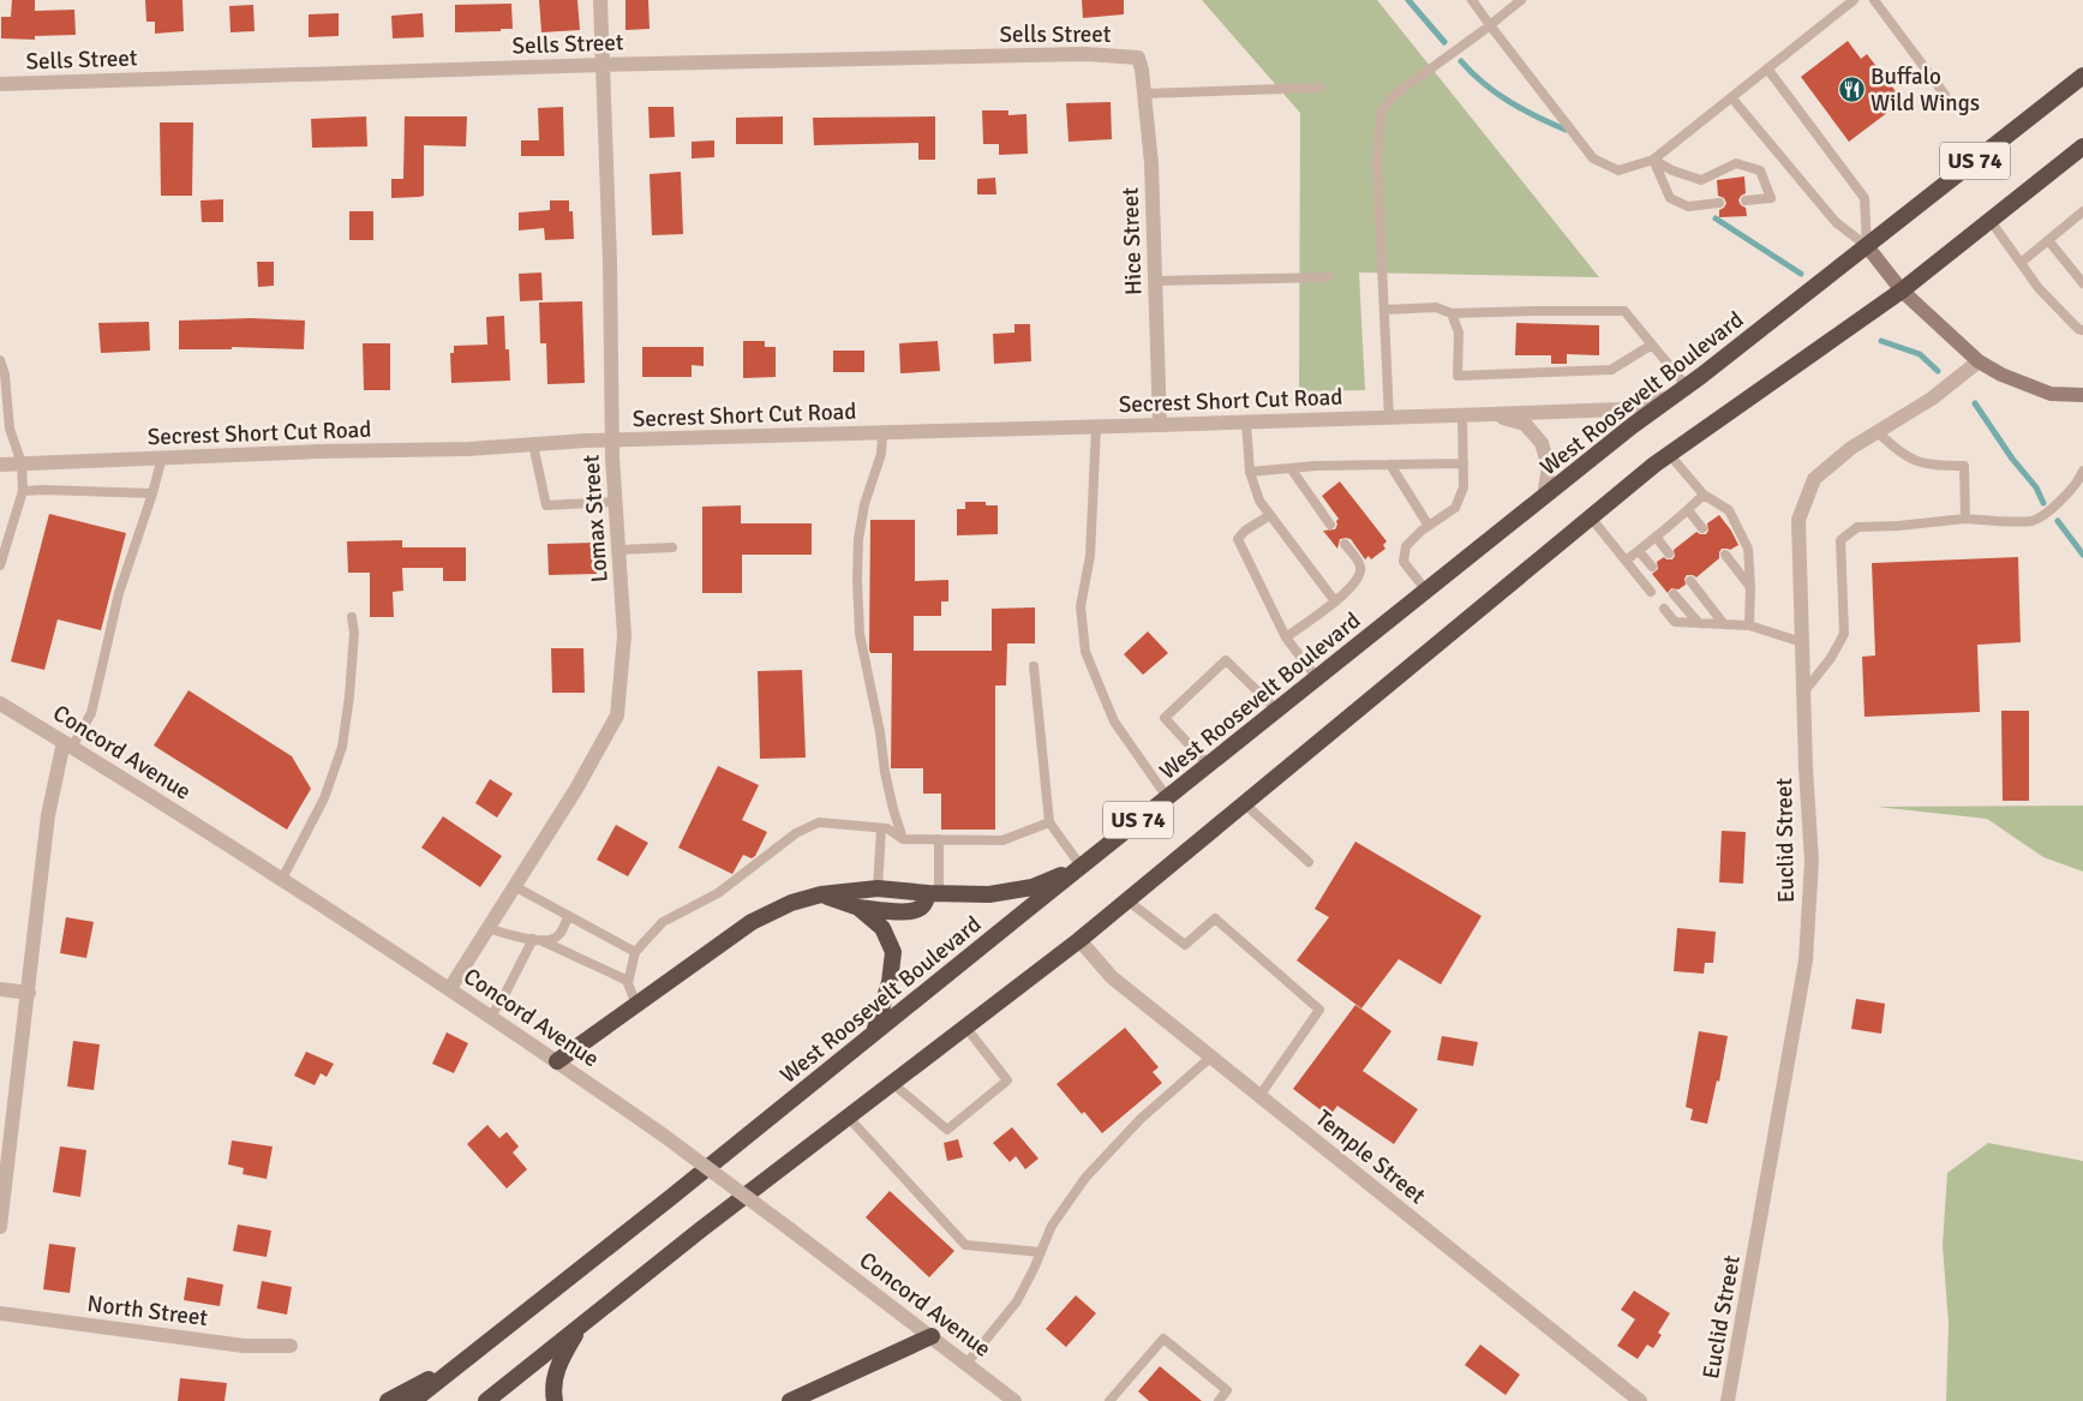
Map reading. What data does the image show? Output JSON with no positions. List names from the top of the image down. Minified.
{"streets":{"highway":["US 74","West Roosevelt Boulevard"],"street":["Sells Street","Hice Street","Secrest Short Cut Road","Lomax Street","Concord Avenue","Euclid Street","Temple Street","North Street"]},"crossings":[["Sells Street","Hice Street"],["Sells Street","Lomax Street"],["US 74","Temple Street"],["Hice Street","Secrest Short Cut Road"],["West Roosevelt Boulevard","Secrest Short Cut Road"],["Secrest Short Cut Road","Lomax Street"],["Lomax Street","Concord Avenue"]],"places":{"restaurant":["Buffalo Wild Wings"]}}
